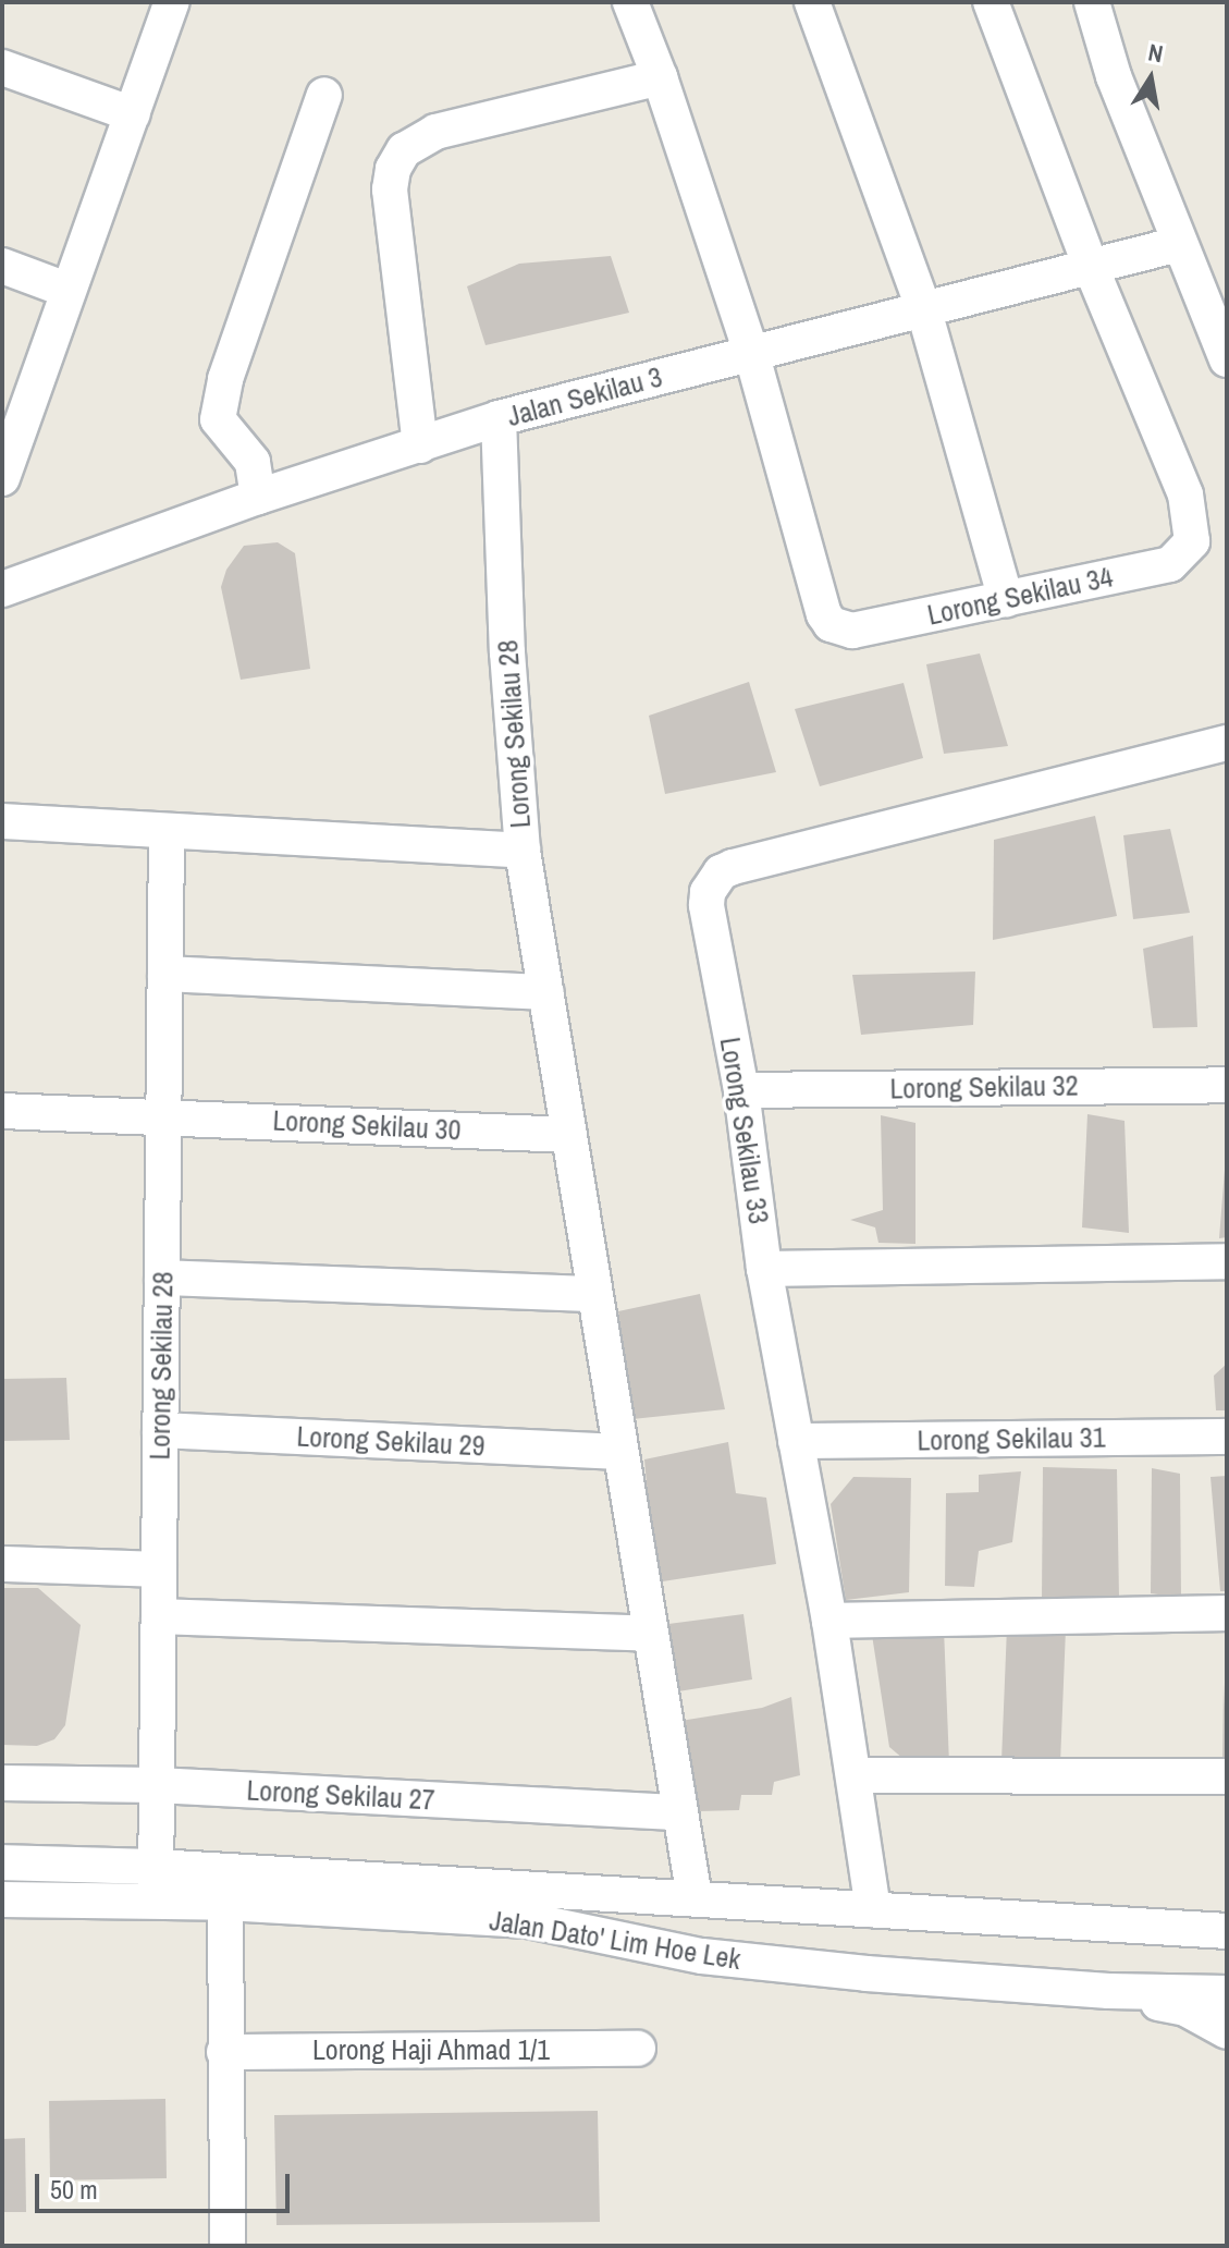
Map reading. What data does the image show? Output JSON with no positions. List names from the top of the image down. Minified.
{"streets":{"street":["Jalan Sekilau 3","Lorong Sekilau 34","Lorong Sekilau 28","Lorong Sekilau 32","Lorong Sekilau 30","Lorong Sekilau 33","Lorong Sekilau 31","Lorong Sekilau 29","Lorong Sekilau 27","Jalan Dato' Lim Hoe Lek","Lorong Haji Ahmad 1/1"]},"crossings":[["Jalan Sekilau 3","Lorong Sekilau 34"],["Jalan Sekilau 3","Lorong Sekilau 28"],["Lorong Sekilau 28","Lorong Sekilau 30"],["Lorong Sekilau 28","Lorong Sekilau 29"],["Lorong Sekilau 28","Lorong Sekilau 27"],["Lorong Sekilau 28","Jalan Dato' Lim Hoe Lek"],["Lorong Sekilau 32","Lorong Sekilau 33"],["Lorong Sekilau 33","Lorong Sekilau 31"],["Lorong Sekilau 33","Jalan Dato' Lim Hoe Lek"]],"scale_bar":"50 m","north":"top"}
